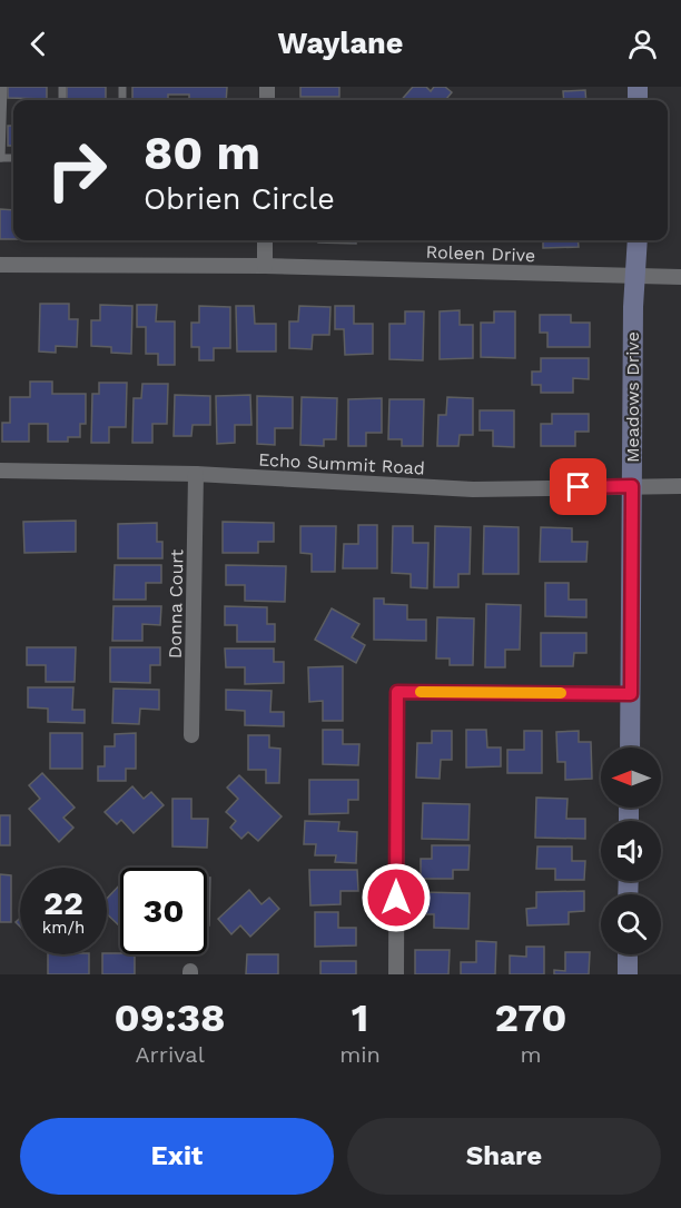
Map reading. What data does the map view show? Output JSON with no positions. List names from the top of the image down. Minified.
{"streets":{"street":["Roleen Drive","Meadows Drive","Echo Summit Road","Donna Court"]},"crossings":[["Roleen Drive","Meadows Drive"],["Meadows Drive","Echo Summit Road"],["Echo Summit Road","Donna Court"]],"north":"left","page":{"header":"Waylane","turn":["80 m","Obrien Circle"],"speed":"22 km/h","limit":"30","eta":["09:38","Arrival","1","min","270","m"],"buttons":["Exit","Share"]}}
